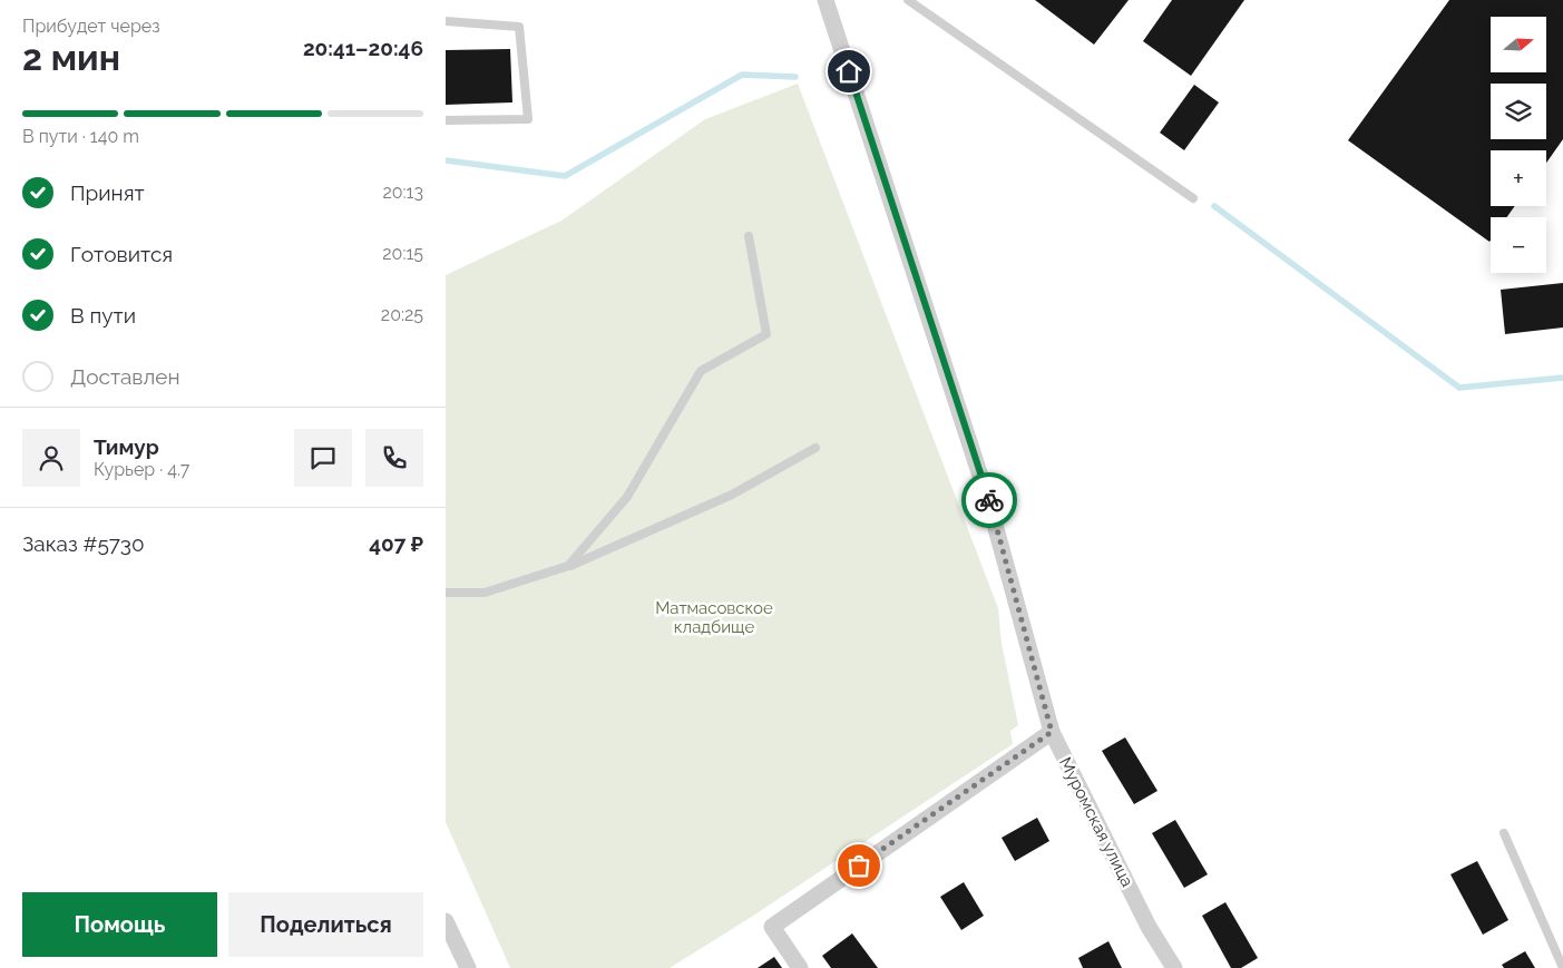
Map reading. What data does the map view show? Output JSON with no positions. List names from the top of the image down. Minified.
{"streets":{"street":["Муромская улица"]},"parks":["Матмасовское кладбище"],"north":"right","page":{"heading":["2 мин","Прибудет через","20:41–20:46"],"panel":["Тимур","Курьер · 4.7","Заказ #5730","407 ₽"],"map_buttons":["+","−"],"bar":"В пути · 140 m","list":[["Принят","20:13"],["Готовится","20:15"],["В пути","20:25"],"Доставлен"],"buttons":["Помощь","Поделиться"]}}
